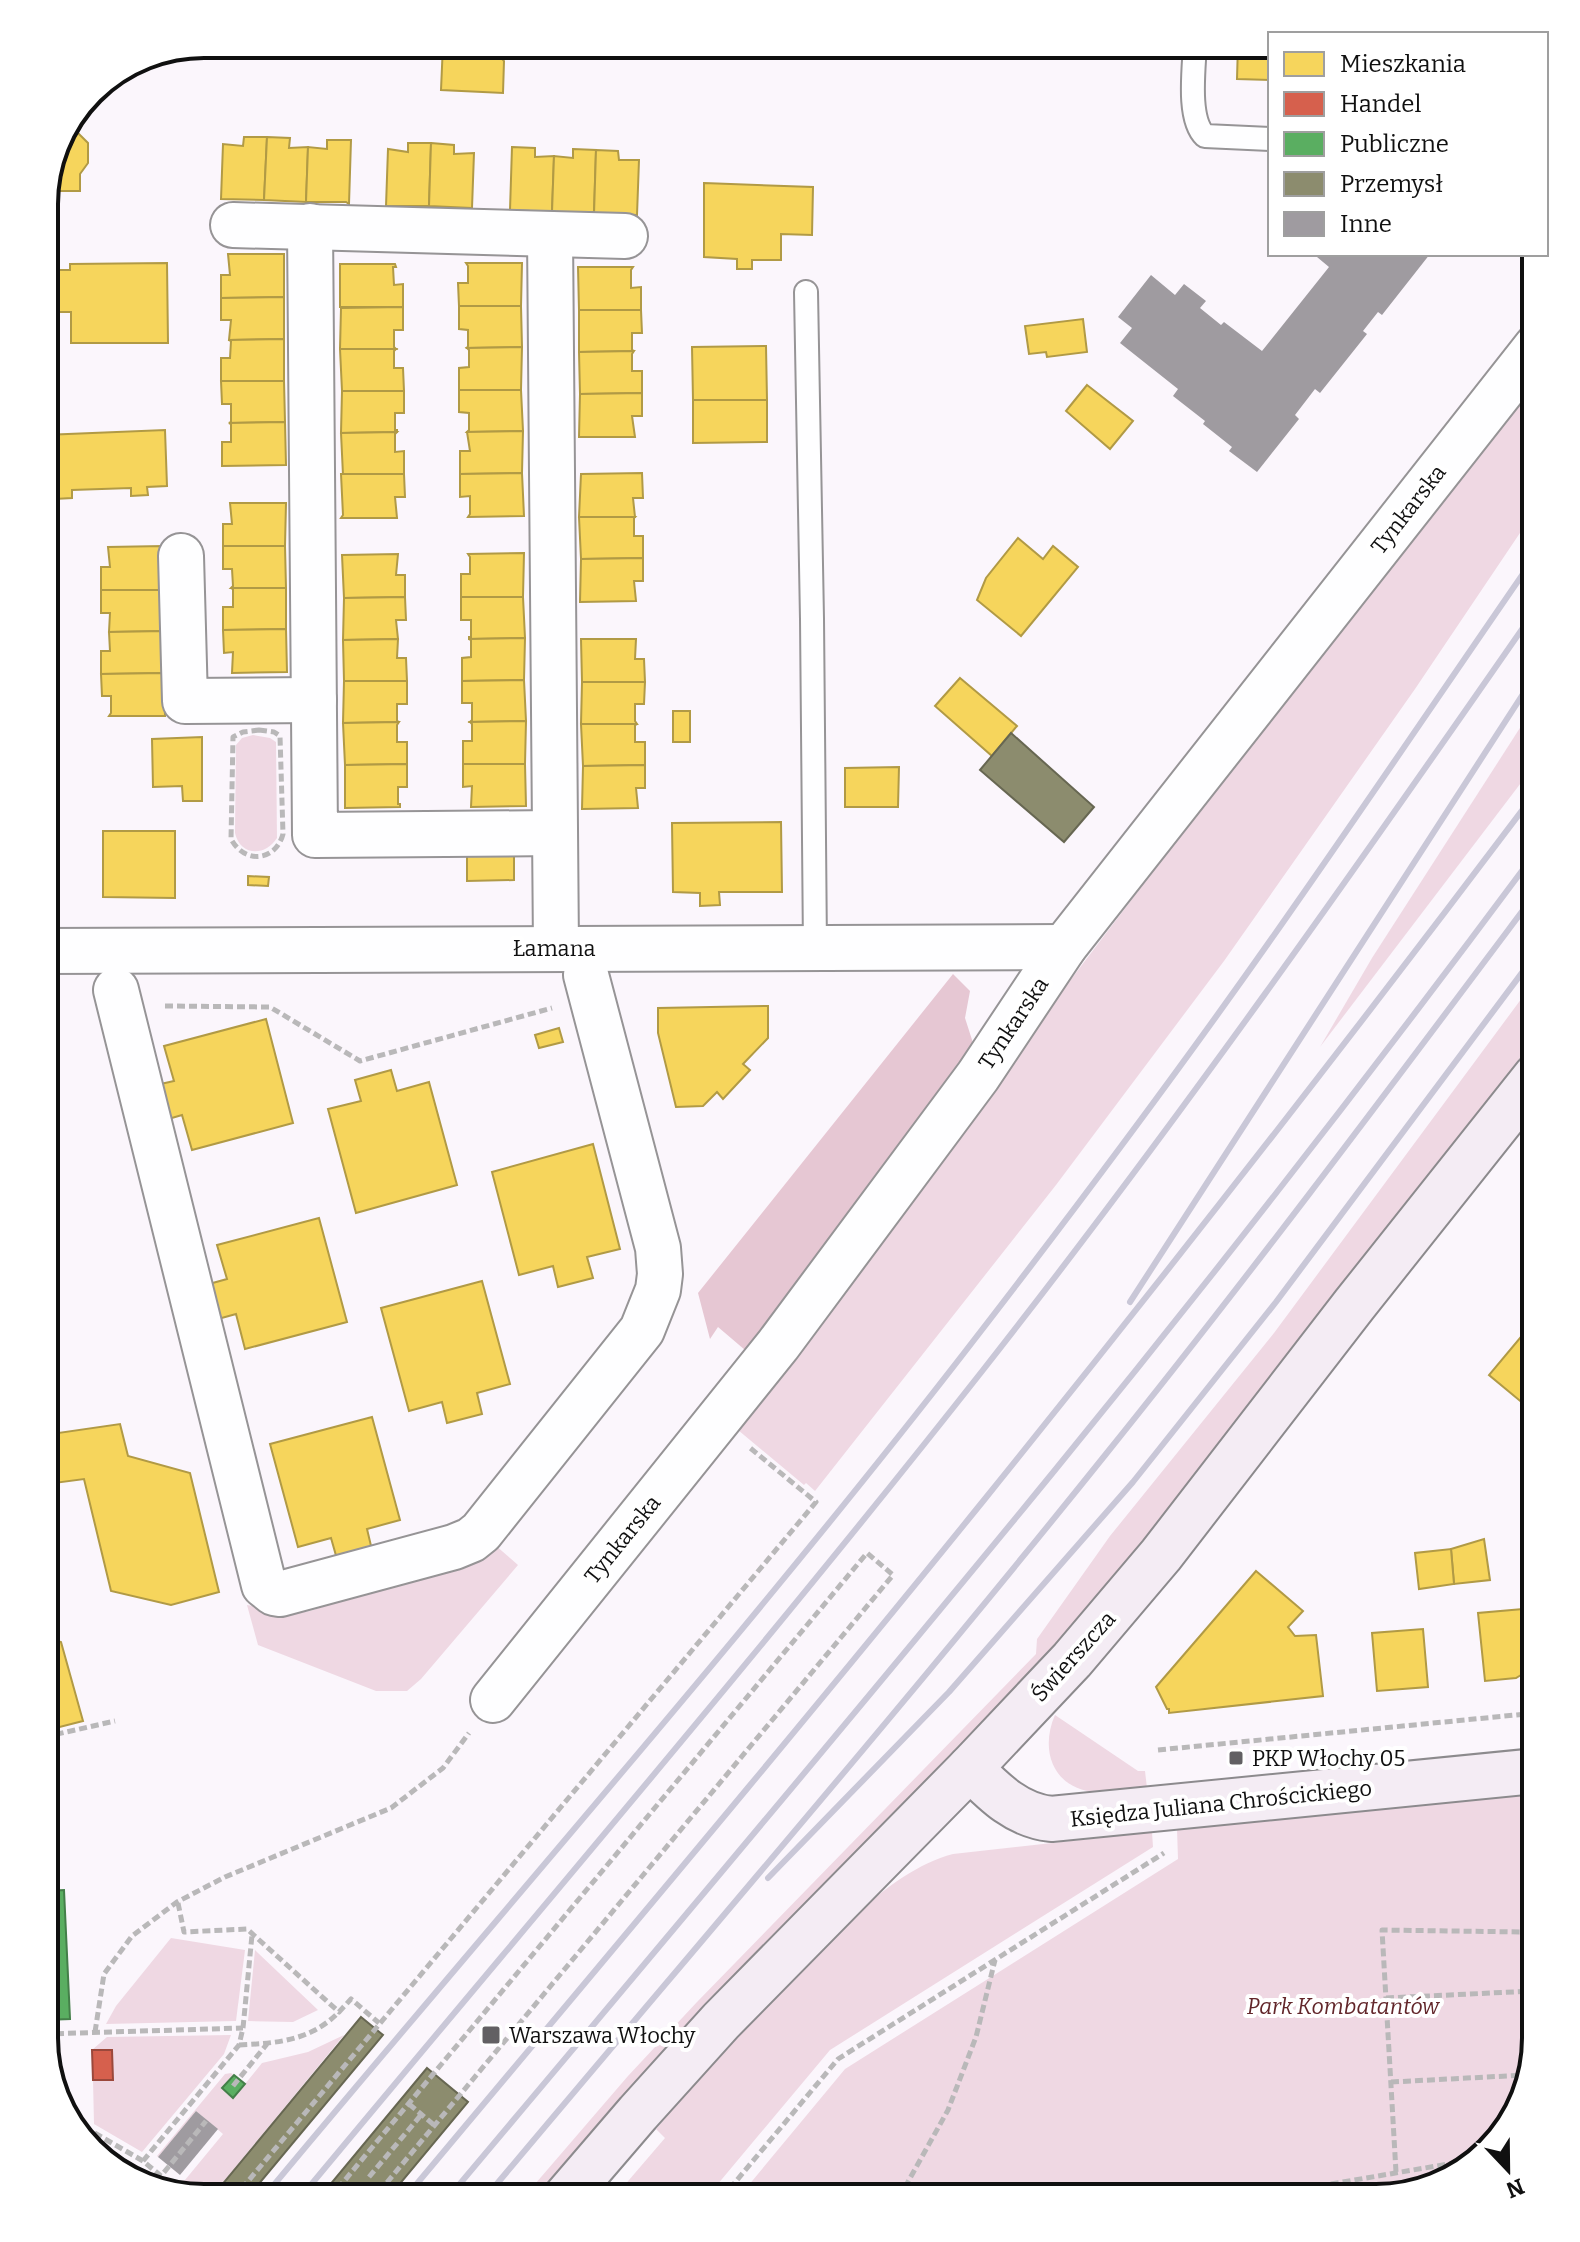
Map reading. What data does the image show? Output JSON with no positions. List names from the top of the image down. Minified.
{"streets":{"street":["Tynkarska","Łamana","Świerszcza","Księdza Juliana Chrościckiego"]},"crossings":[["Tynkarska","Łamana"],["Świerszcza","Księdza Juliana Chrościckiego"]],"parks":["Park Kombatantów"],"places":{"transit":["PKP Włochy 05","Warszawa Włochy"]},"legend":["Mieszkania","Handel","Publiczne","Przemysł","Inne"],"north":"bottom"}
